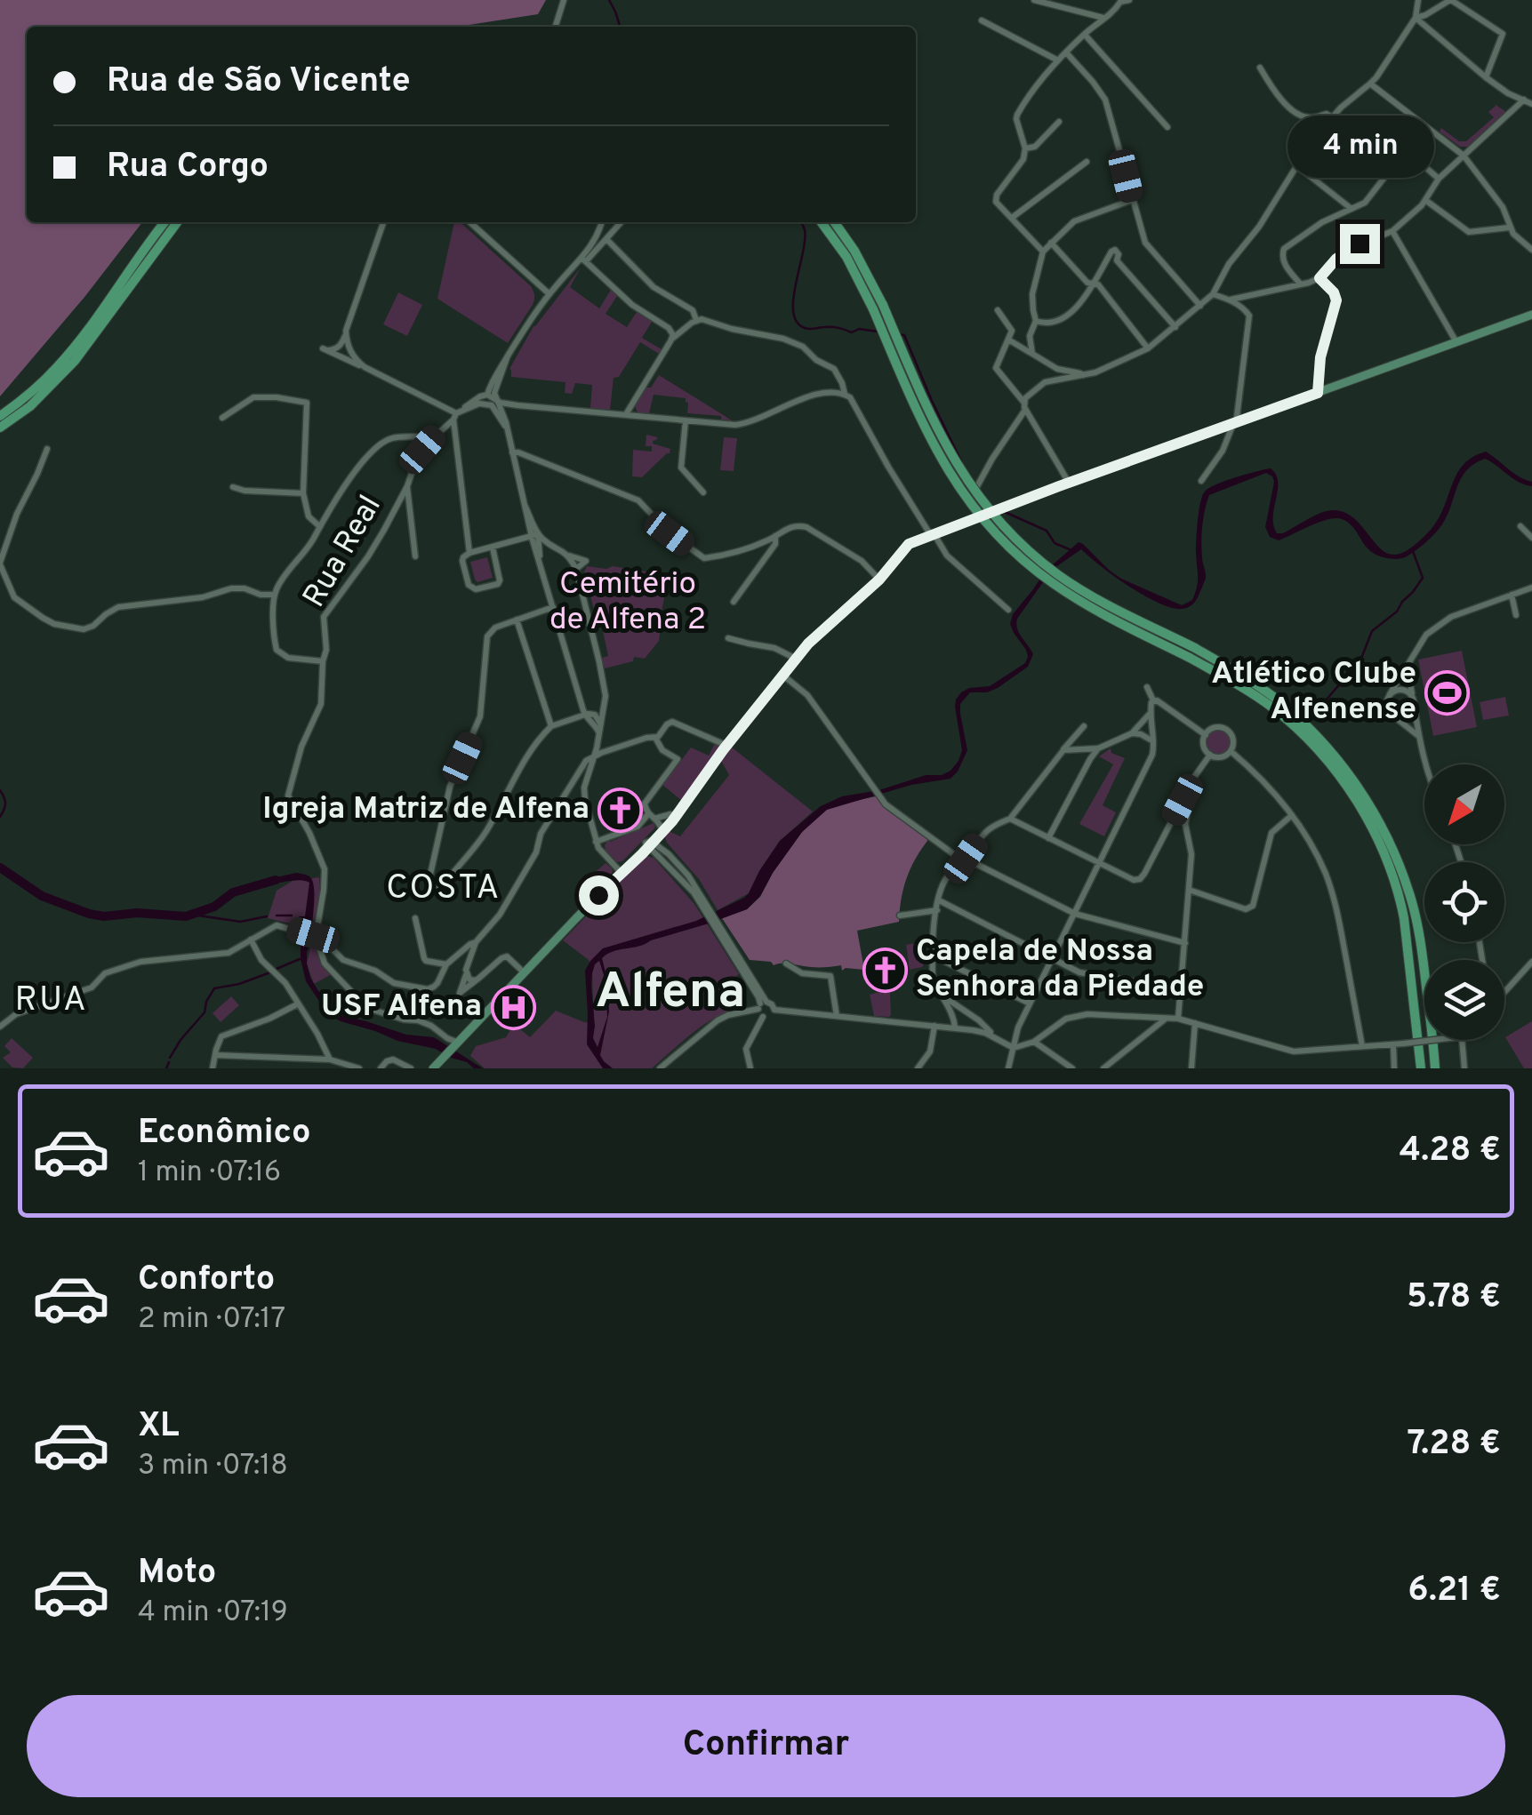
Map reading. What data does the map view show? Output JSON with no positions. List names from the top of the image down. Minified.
{"streets":{"street":["Rua Real"]},"districts":["COSTA","Alfena","RUA"],"parks":["Cemitério de Alfena 2"],"places":{"sports":["Atlético Clube Alfenense"],"church":["Igreja Matriz de Alfena","Capela de Nossa Senhora da Piedade"],"hospital":["USF Alfena"]},"north":"bottom left","page":{"banner":["Rua de São Vicente","Rua Corgo"],"bubble":"4 min","list":[{"name":"Econômico","note":"1 min · 07:16","value":"4.28 €"},{"name":"Conforto","note":"2 min · 07:17","value":"5.78 €"},{"name":"XL","note":"3 min · 07:18","value":"7.28 €"},{"name":"Moto","note":"4 min · 07:19","value":"6.21 €"}],"buttons":"Confirmar"}}
